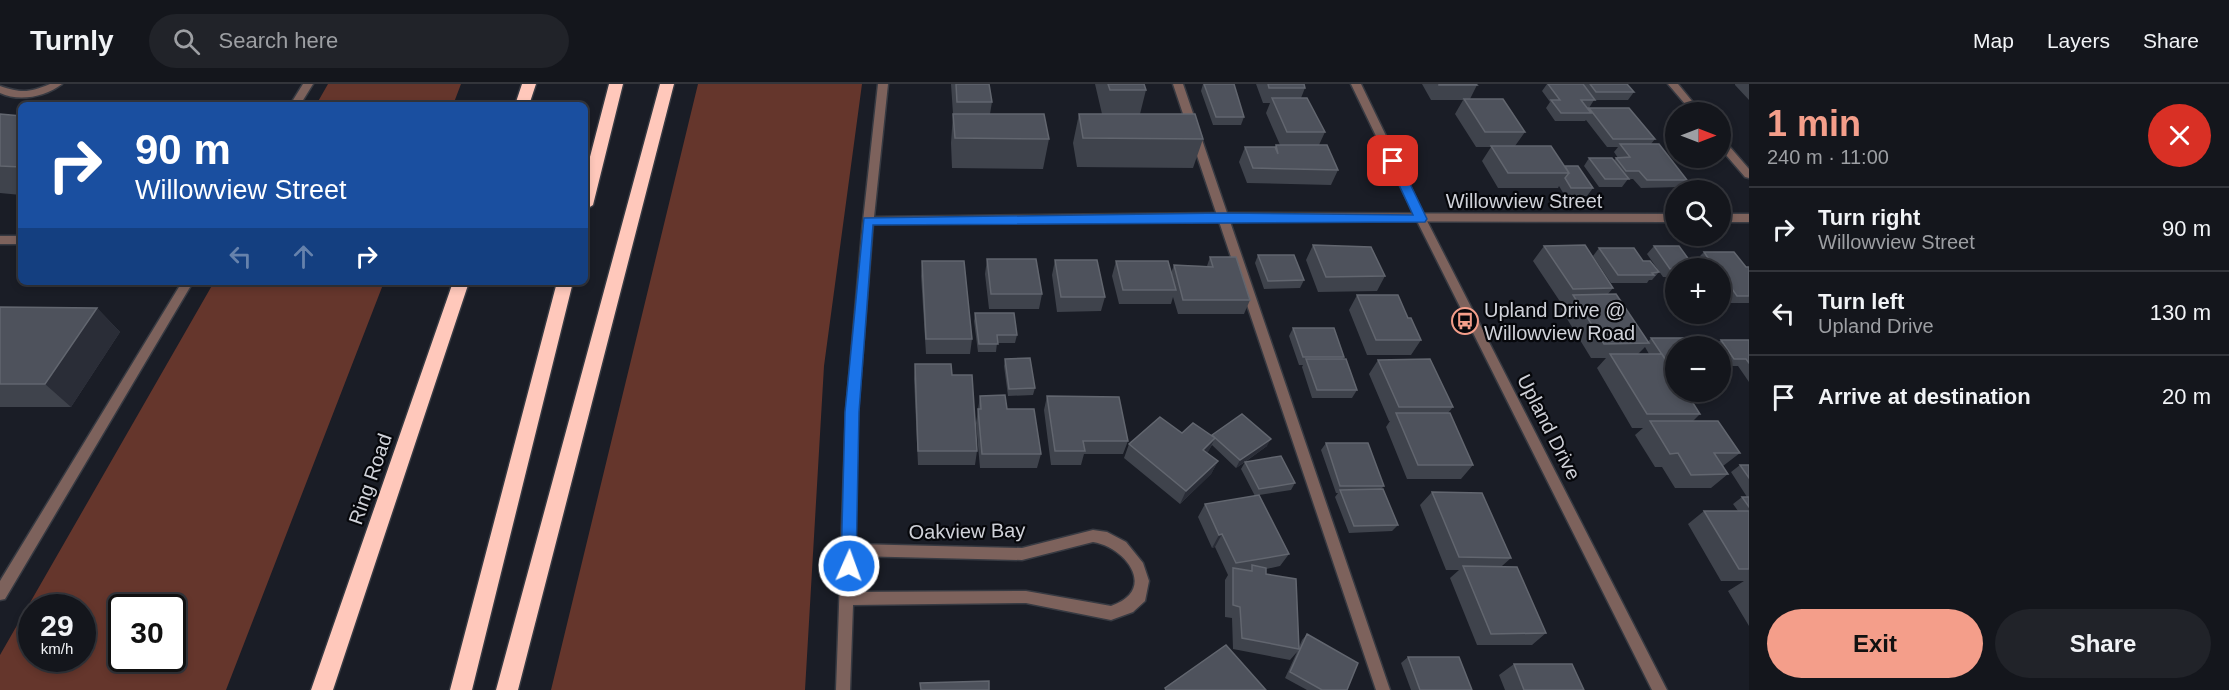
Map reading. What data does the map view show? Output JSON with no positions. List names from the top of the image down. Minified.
{"streets":{"highway":["Ring Road"],"street":["Willowview Street","Upland Drive","Oakview Bay"]},"crossings":[["Willowview Street","Upland Drive"]],"places":{"bus stop":["Upland Drive @ Willowview Road"]},"north":"right","page":{"header":"Turnly","search":"Search here","nav":["Map","Layers","Share"],"heading":["1 min","240 m · 11:00"],"map_buttons":["+","−"],"turn":["90 m","Willowview Street"],"list":[{"name":"Turn right","note":"Willowview Street","value":"90 m"},{"name":"Turn left","note":"Upland Drive","value":"130 m"},{"name":"Arrive at destination","value":"20 m"}],"speed":"29 km/h","limit":"30","buttons":["Exit","Share"]}}
